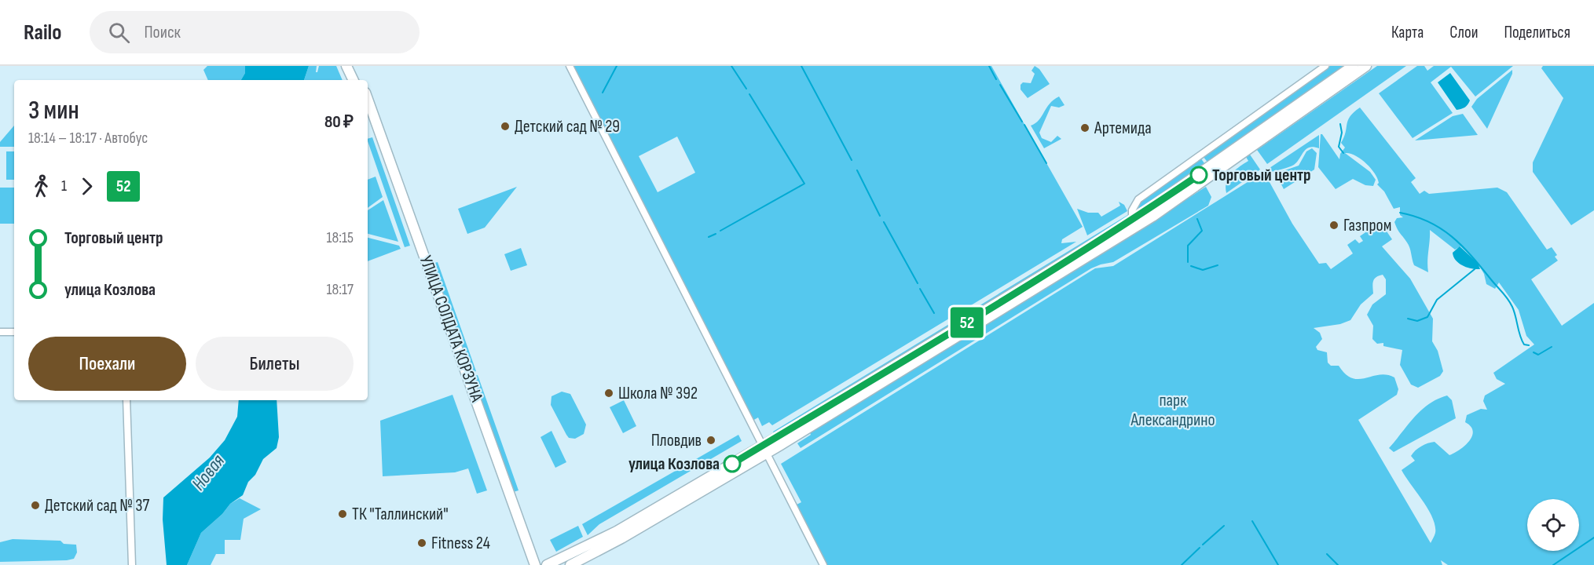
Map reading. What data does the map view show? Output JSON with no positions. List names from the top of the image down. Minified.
{"streets":{"main road":["УЛИЦА СОЛДАТА КОРЗУНА"]},"water":["Новая"],"parks":["парк Александрино"],"places":["Детский сад № 29","Артемида","Торговый центр","Газпром","Школа № 392","Пловдив","улица Козлова","Детский сад № 37","ТК \"Таллинский\"","Fitness 24"],"lines":["bus line 52"],"page":{"header":"Railo","search":"Поиск","nav":["Карта","Слои","Поделиться"],"on_map":"52","heading":["3 мин","18:14 – 18:17 · Автобус","80 ₽"],"legs":["1","52"],"list":[{"name":"Торговый центр","value":"18:15"},{"name":"улица Козлова","value":"18:17"}],"buttons":["Поехали","Билеты"]}}
